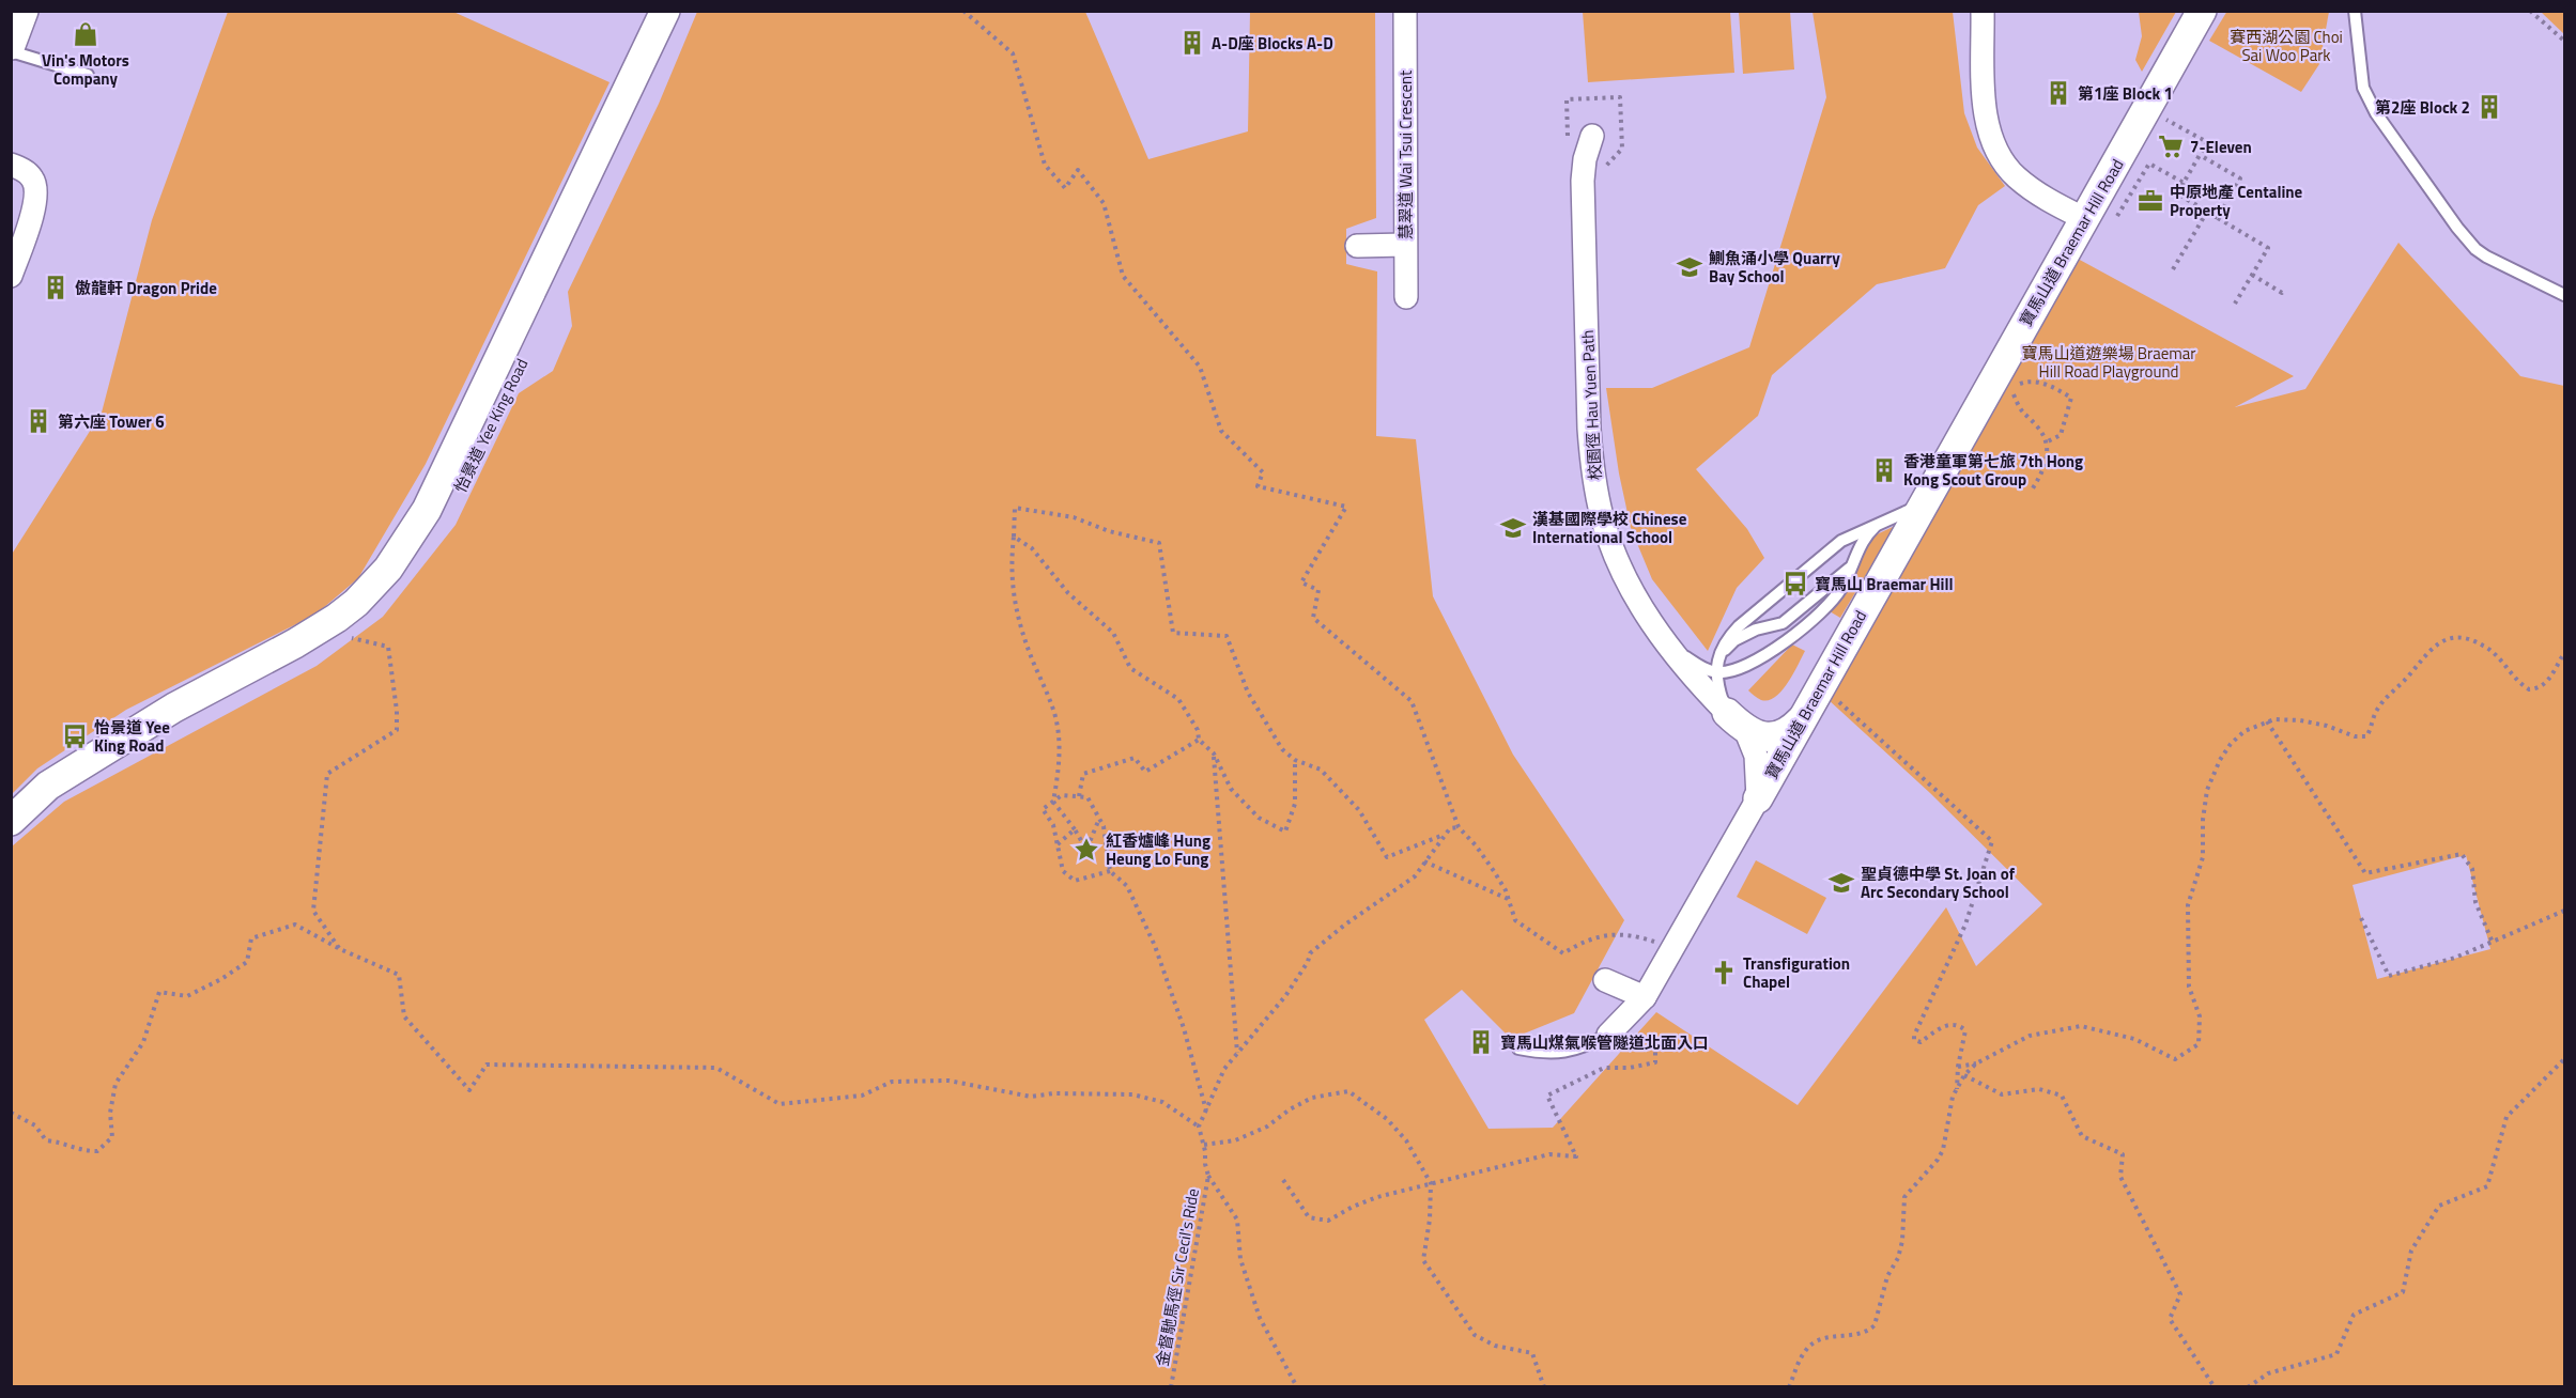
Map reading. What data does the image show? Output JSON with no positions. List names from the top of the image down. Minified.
{"streets":{"street":["慧翠道 Wai Tsui Crescent","寶馬山道 Braemar Hill Road","校園徑 Hau Yuen Path","怡景道 Yee King Road"],"path":["金督馳馬徑 Sir Cecil's Ride"]},"crossings":[["寶馬山道 Braemar Hill Road","校園徑 Hau Yuen Path"]],"parks":["賽西湖公園 Choi Sai Woo Park","寶馬山道遊樂場 Braemar Hill Road Playground"],"places":{"shop":["Vin's Motors Company"],"building":["A-D座 Blocks A-D","第1座 Block 1","第2座 Block 2","傲龍軒 Dragon Pride","第六座 Tower 6","香港童軍第七旅 7th Hong Kong Scout Group","寶馬山煤氣喉管隧道北面入口"],"supermarket":["7-Eleven"],"office":["中原地產 Centaline Property"],"school or university":["鰂魚涌小學 Quarry Bay School","漢基國際學校 Chinese International School","聖貞德中學 St. Joan of Arc Secondary School"],"bus stop":["寶馬山 Braemar Hill","怡景道 Yee King Road"],"place":["紅香爐峰 Hung Heung Lo Fung"],"church":["Transfiguration Chapel"]}}
